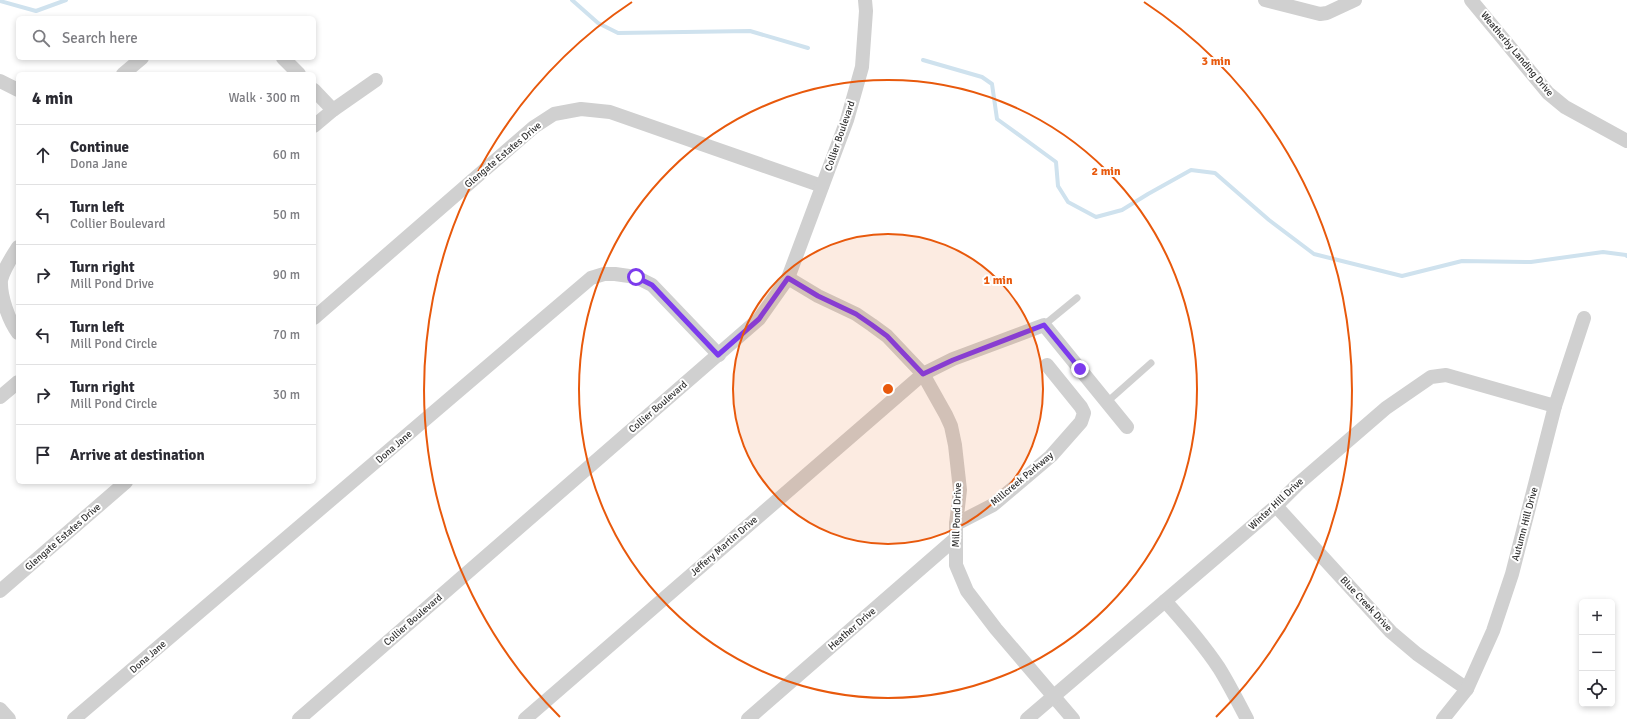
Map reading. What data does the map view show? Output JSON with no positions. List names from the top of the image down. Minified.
{"streets":{"street":["Weatherby Landing Drive","Collier Boulevard","Glengate Estates Drive","Dona Jane","Millcreek Parkway","Winter Hill Drive","Mill Pond Drive","Autumn Hill Drive","Jeffery Martin Drive","Blue Creek Drive","Heather Drive"]},"crossings":[["Collier Boulevard","Glengate Estates Drive"],["Collier Boulevard","Dona Jane"],["Collier Boulevard","Mill Pond Drive"],["Millcreek Parkway","Mill Pond Drive"],["Millcreek Parkway","Heather Drive"],["Winter Hill Drive","Mill Pond Drive"],["Winter Hill Drive","Autumn Hill Drive"],["Winter Hill Drive","Blue Creek Drive"],["Mill Pond Drive","Jeffery Martin Drive"],["Mill Pond Drive","Heather Drive"],["Autumn Hill Drive","Blue Creek Drive"]],"page":{"search":"Search here","heading":["4 min","Walk · 300 m"],"list":[["Continue","Dona Jane","60 m"],["Turn left","Collier Boulevard","50 m"],["Turn right","Mill Pond Drive","90 m"],["Turn left","Mill Pond Circle","70 m"],["Turn right","Mill Pond Circle","30 m"],"Arrive at destination"],"map_buttons":["+","−"]},"rings":["3 min","2 min","1 min"]}
